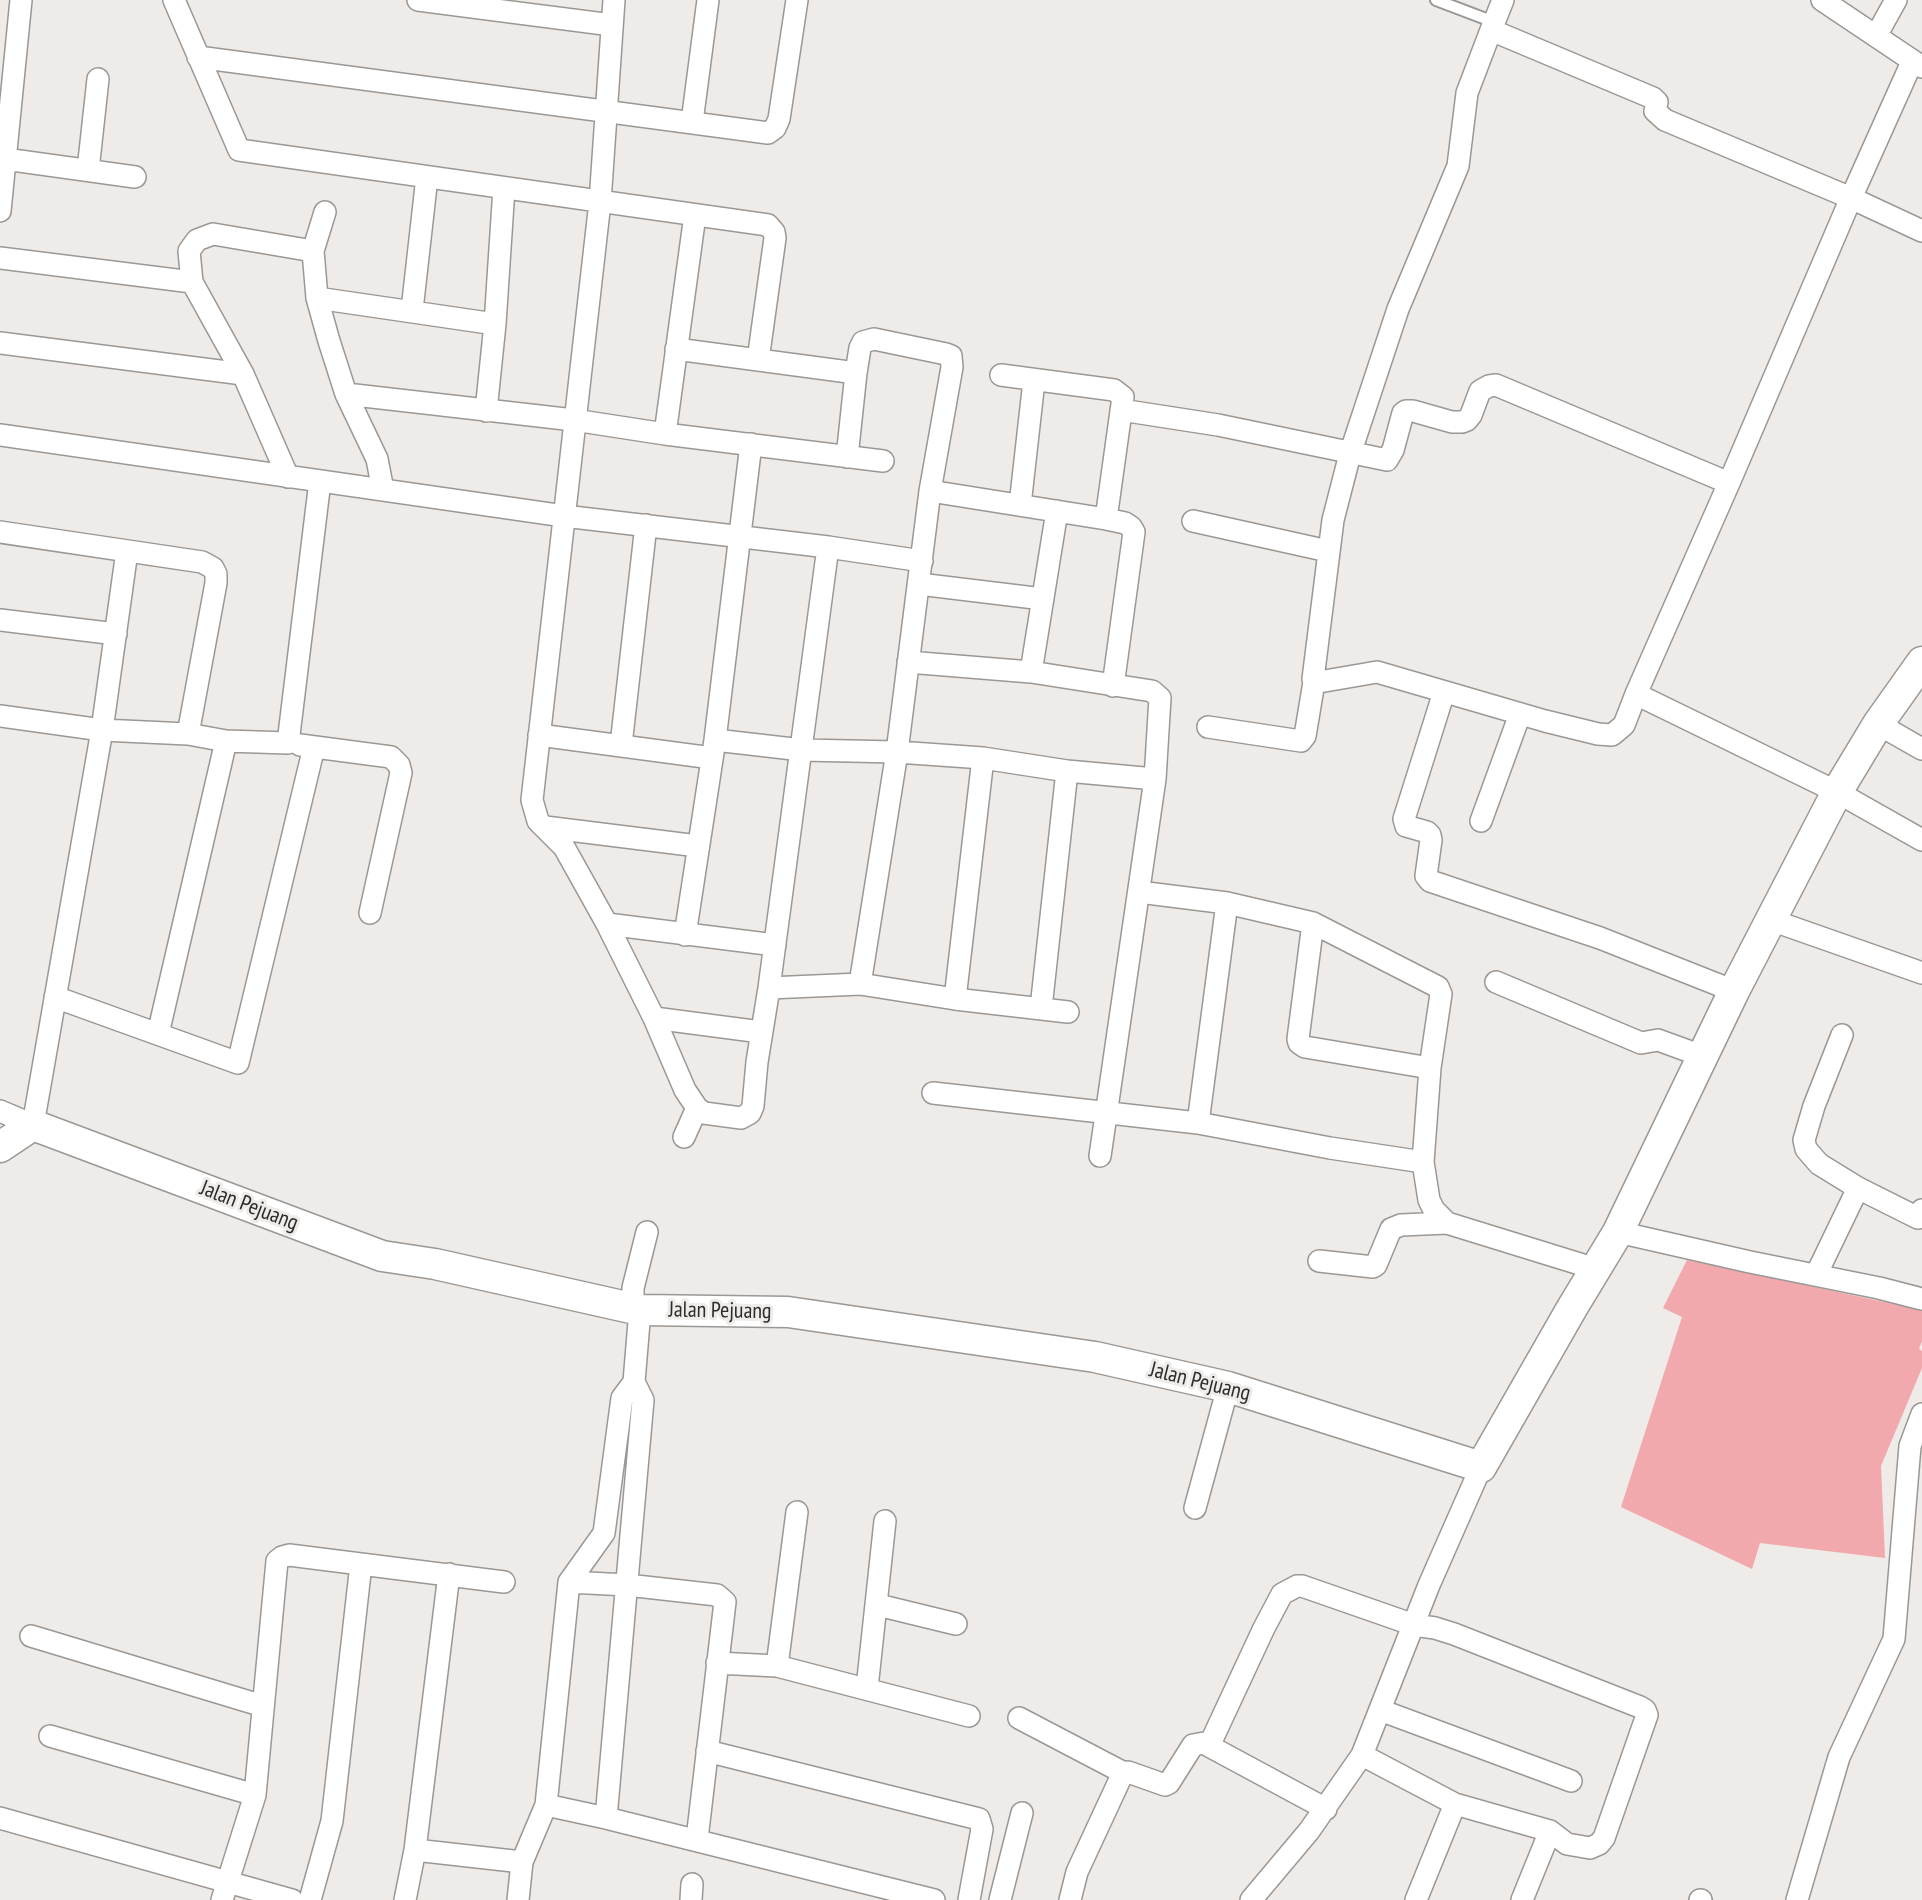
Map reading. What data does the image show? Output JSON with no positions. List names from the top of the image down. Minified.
{"streets":{"street":["Jalan Pejuang"]}}
